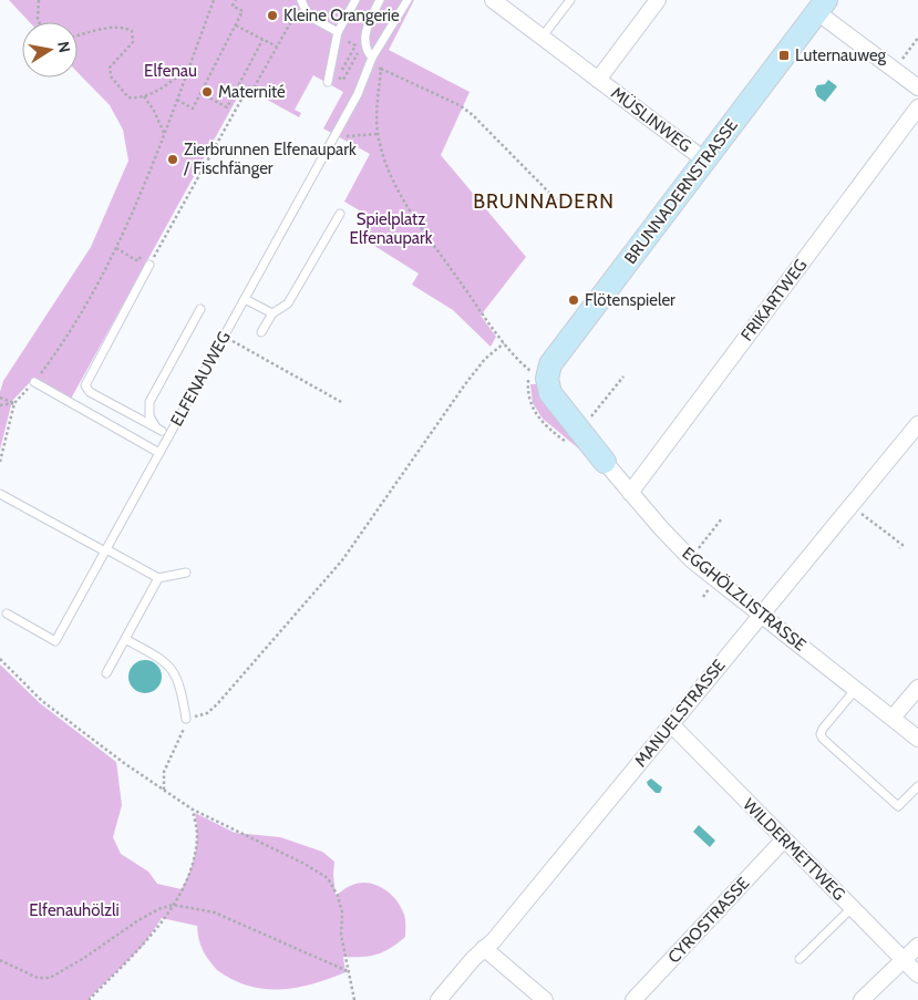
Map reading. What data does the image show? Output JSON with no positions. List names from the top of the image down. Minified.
{"streets":{"street":["MÜSLINWEG","BRUNNADERNSTRASSE","FRIKARTWEG","EGGHÖLZLISTRASSE","MANUELSTRASSE","WILDERMETTWEG","CYROSTRASSE"],"lane":["ELFENAUWEG"]},"crossings":[["MÜSLINWEG","BRUNNADERNSTRASSE"],["BRUNNADERNSTRASSE","EGGHÖLZLISTRASSE"],["FRIKARTWEG","EGGHÖLZLISTRASSE"],["EGGHÖLZLISTRASSE","MANUELSTRASSE"],["MANUELSTRASSE","WILDERMETTWEG"],["WILDERMETTWEG","CYROSTRASSE"]],"districts":["BRUNNADERN"],"parks":["Elfenau","Spielplatz Elfenaupark","Elfenauhölzli"],"places":{"other":["Kleine Orangerie","Maternité","Zierbrunnen Elfenaupark / Fischfänger","Flötenspieler"],"transit":["Luternauweg"]},"north":"right"}
